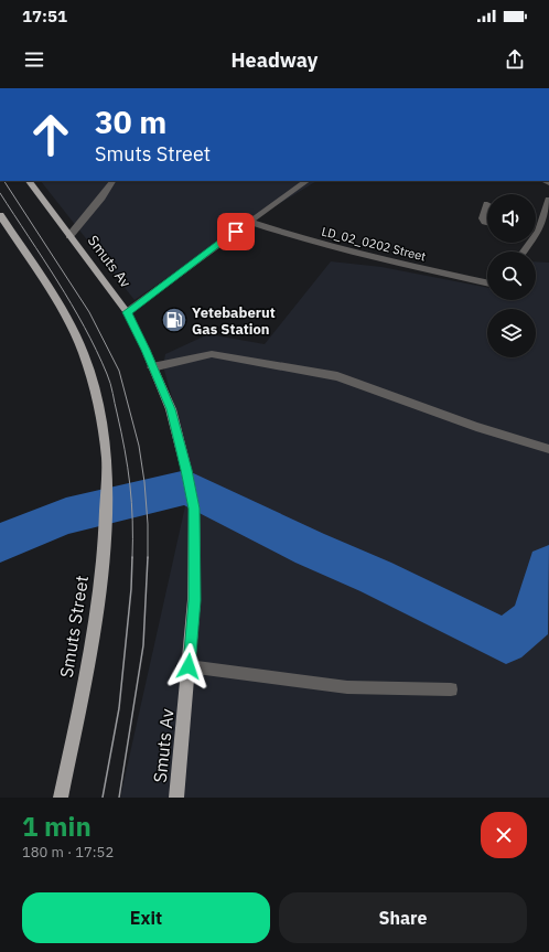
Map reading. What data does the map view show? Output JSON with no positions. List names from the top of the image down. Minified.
{"streets":{"main road":["Smuts Av","Smuts Street"],"street":["LD_02_0202 Street"]},"places":{"fuel station":["Yetebaberut Gas Station"]},"page":{"status":"17:51","header":"Headway","turn":["30 m","Smuts Street"],"heading":["1 min","180 m · 17:52"],"buttons":["Exit","Share"]}}
